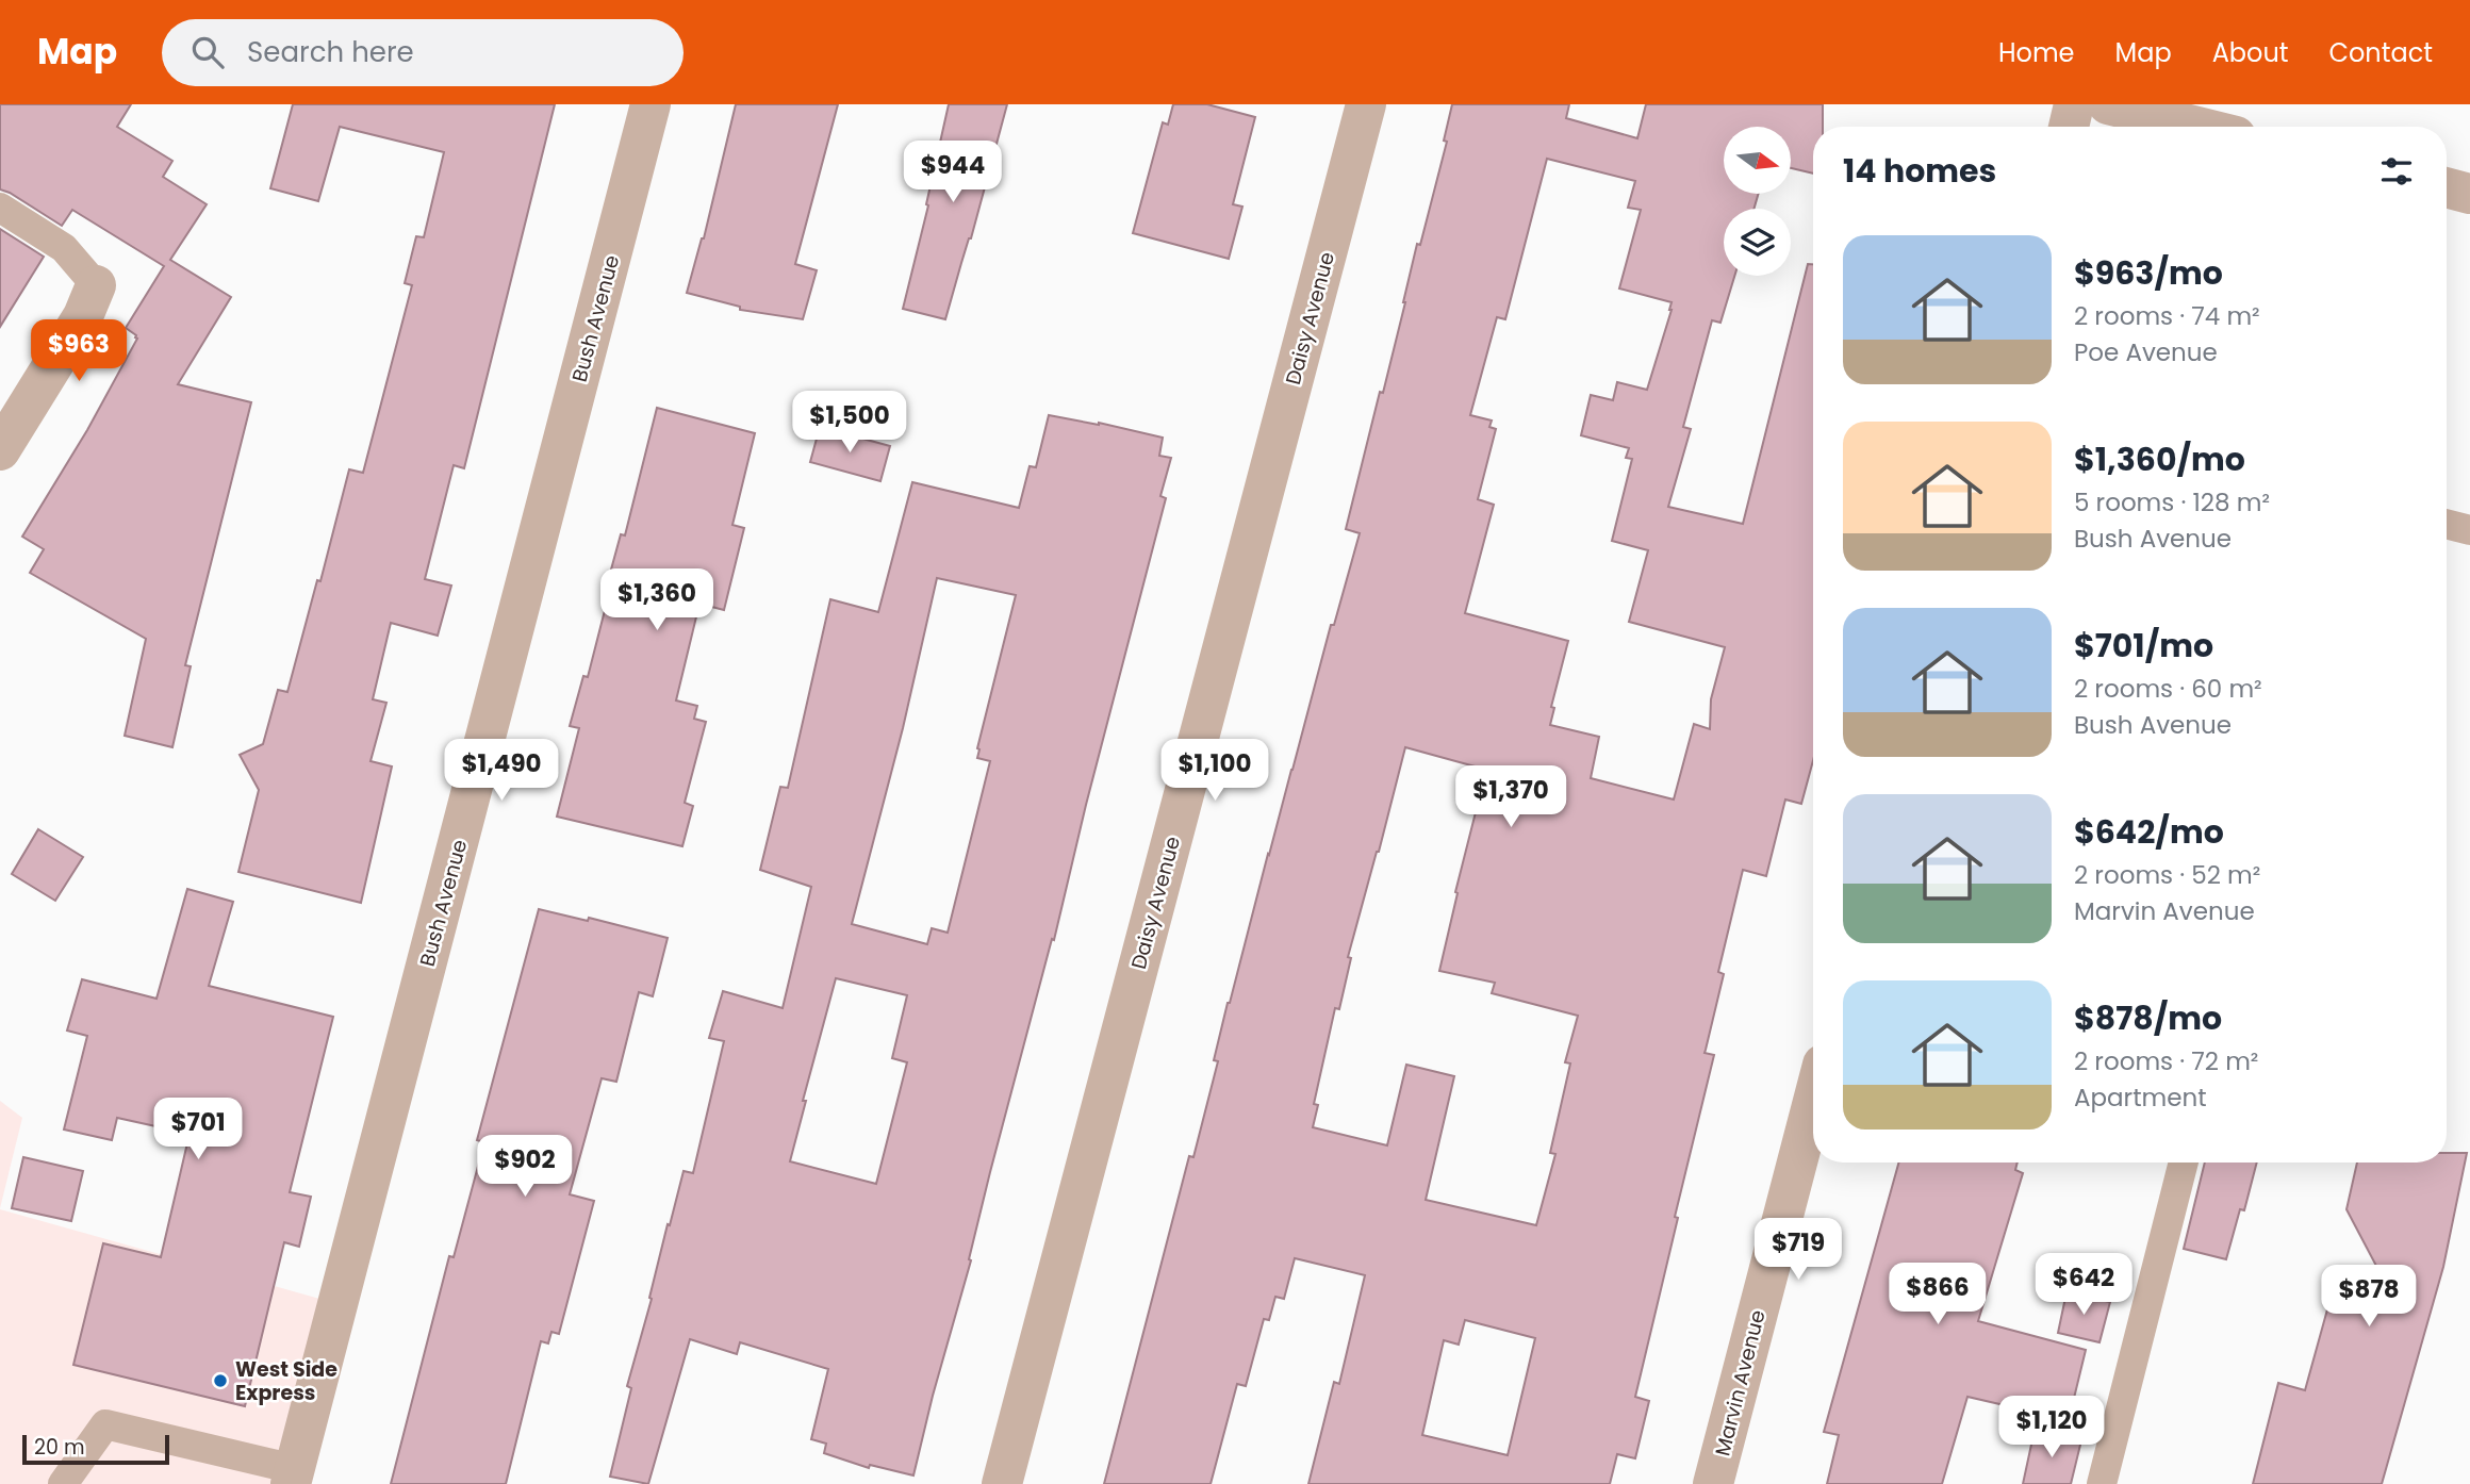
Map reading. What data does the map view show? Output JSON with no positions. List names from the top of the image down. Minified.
{"streets":{"street":["Bush Avenue","Daisy Avenue","Marvin Avenue"]},"places":["West Side Express"],"scale_bar":"20 m","north":"right","page":{"header":"Map","search":"Search here","nav":["Home","Map","About","Contact"],"heading":"14 homes","price":["$944","$963","$1,500","$1,360","$1,490","$1,100","$1,370","$701","$902","$719","$642","$866","$878","$1,120"],"list":[{"name":"$963/mo","note":"2 rooms · 74 m² · Poe Avenue"},{"name":"$1,360/mo","note":"5 rooms · 128 m² · Bush Avenue"},{"name":"$701/mo","note":"2 rooms · 60 m² · Bush Avenue"},{"name":"$642/mo","note":"2 rooms · 52 m² · Marvin Avenue"},{"name":"$878/mo","note":"2 rooms · 72 m² · Apartment"}],"scale":"20 m"}}
